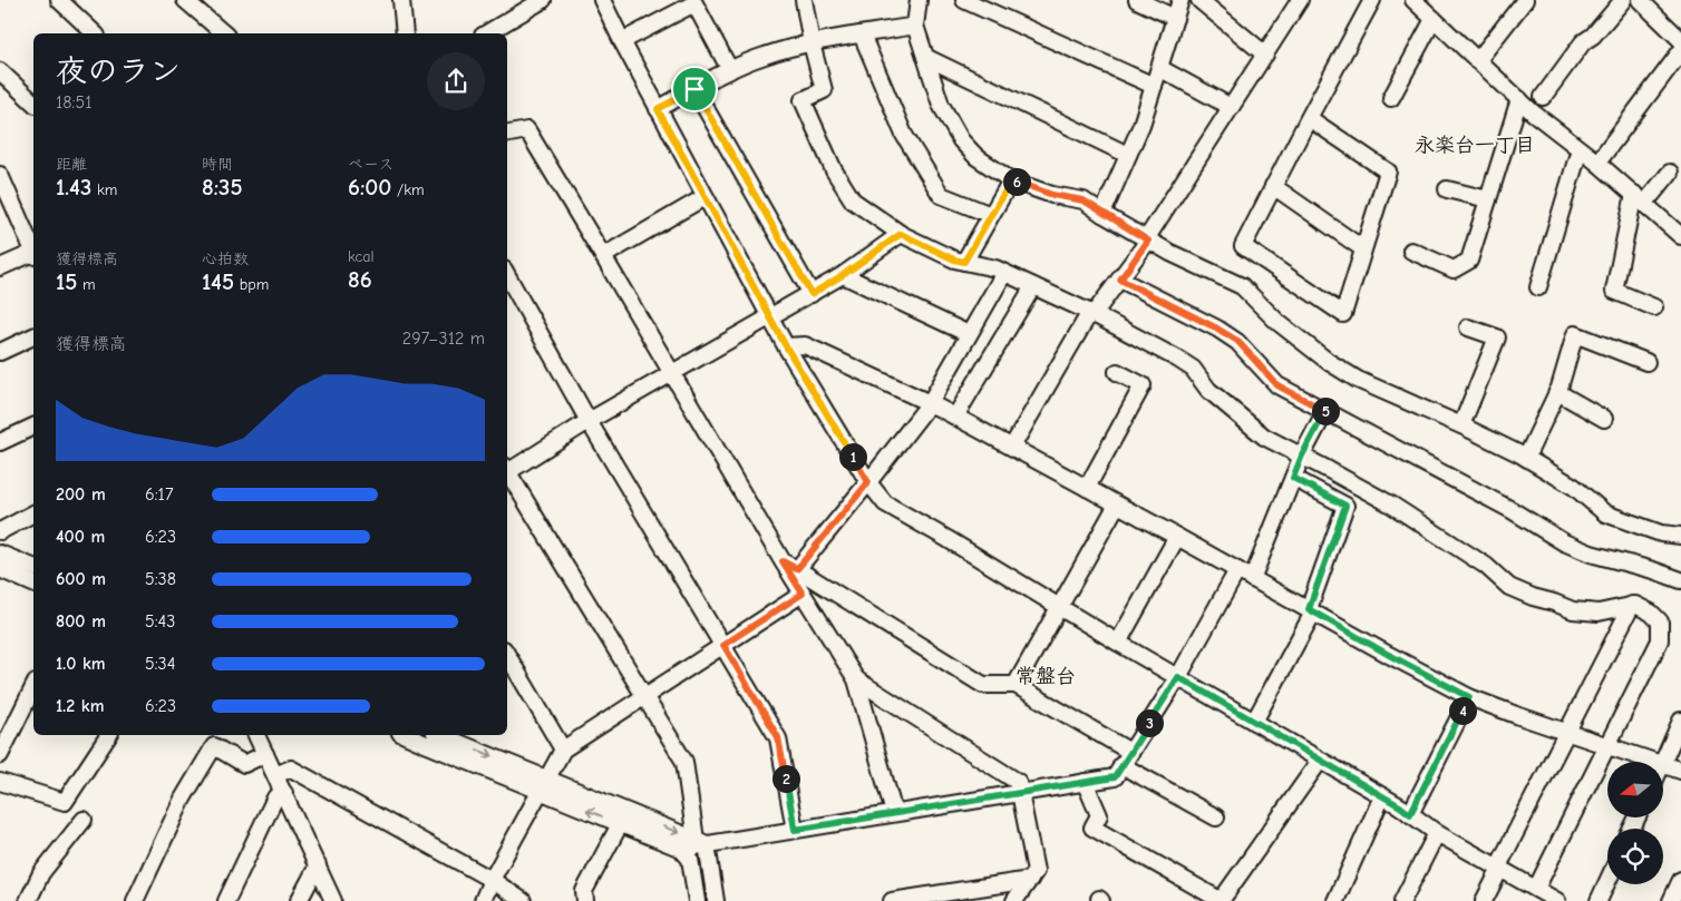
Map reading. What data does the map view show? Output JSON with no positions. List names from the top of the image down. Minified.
{"districts":["永楽台一丁目","常盤台"],"north":"left","page":{"heading":["夜のラン","18:51"],"stats":[["距離","1.43 km"],["時間","8:35"],["ペース","6:00 /km"],["獲得標高","15 m"],["心拍数","145 bpm"],["kcal","86"]],"pins":["6","5","1","4","3","2"],"chart":["獲得標高","297–312 m"],"list":[{"name":"200 m","note":"6:17"},{"name":"400 m","note":"6:23"},{"name":"600 m","note":"5:38"},{"name":"800 m","note":"5:43"},{"name":"1.0 km","note":"5:34"},{"name":"1.2 km","note":"6:23"}]}}
